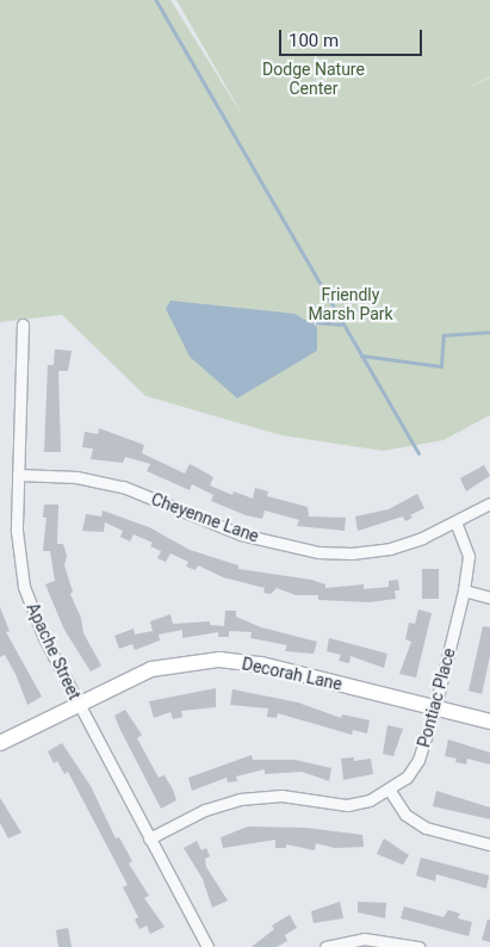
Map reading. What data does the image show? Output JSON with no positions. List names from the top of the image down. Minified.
{"streets":{"street":["Cheyenne Lane","Apache Street","Decorah Lane","Pontiac Place"]},"crossings":[["Cheyenne Lane","Apache Street"],["Cheyenne Lane","Pontiac Place"],["Apache Street","Decorah Lane"],["Apache Street","Pontiac Place"],["Decorah Lane","Pontiac Place"]],"parks":["Dodge Nature Center","Friendly Marsh Park"],"scale_bar":"100 m"}
